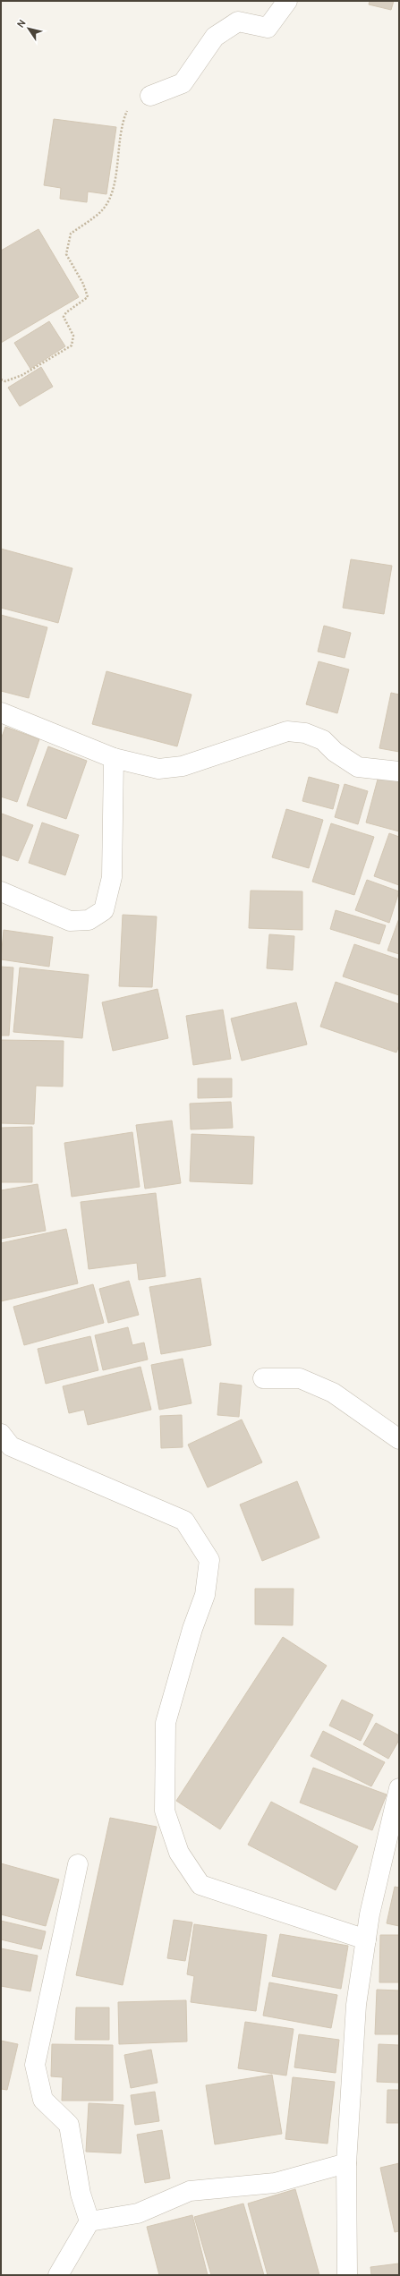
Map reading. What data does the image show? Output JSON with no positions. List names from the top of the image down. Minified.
{"north":"top left"}
